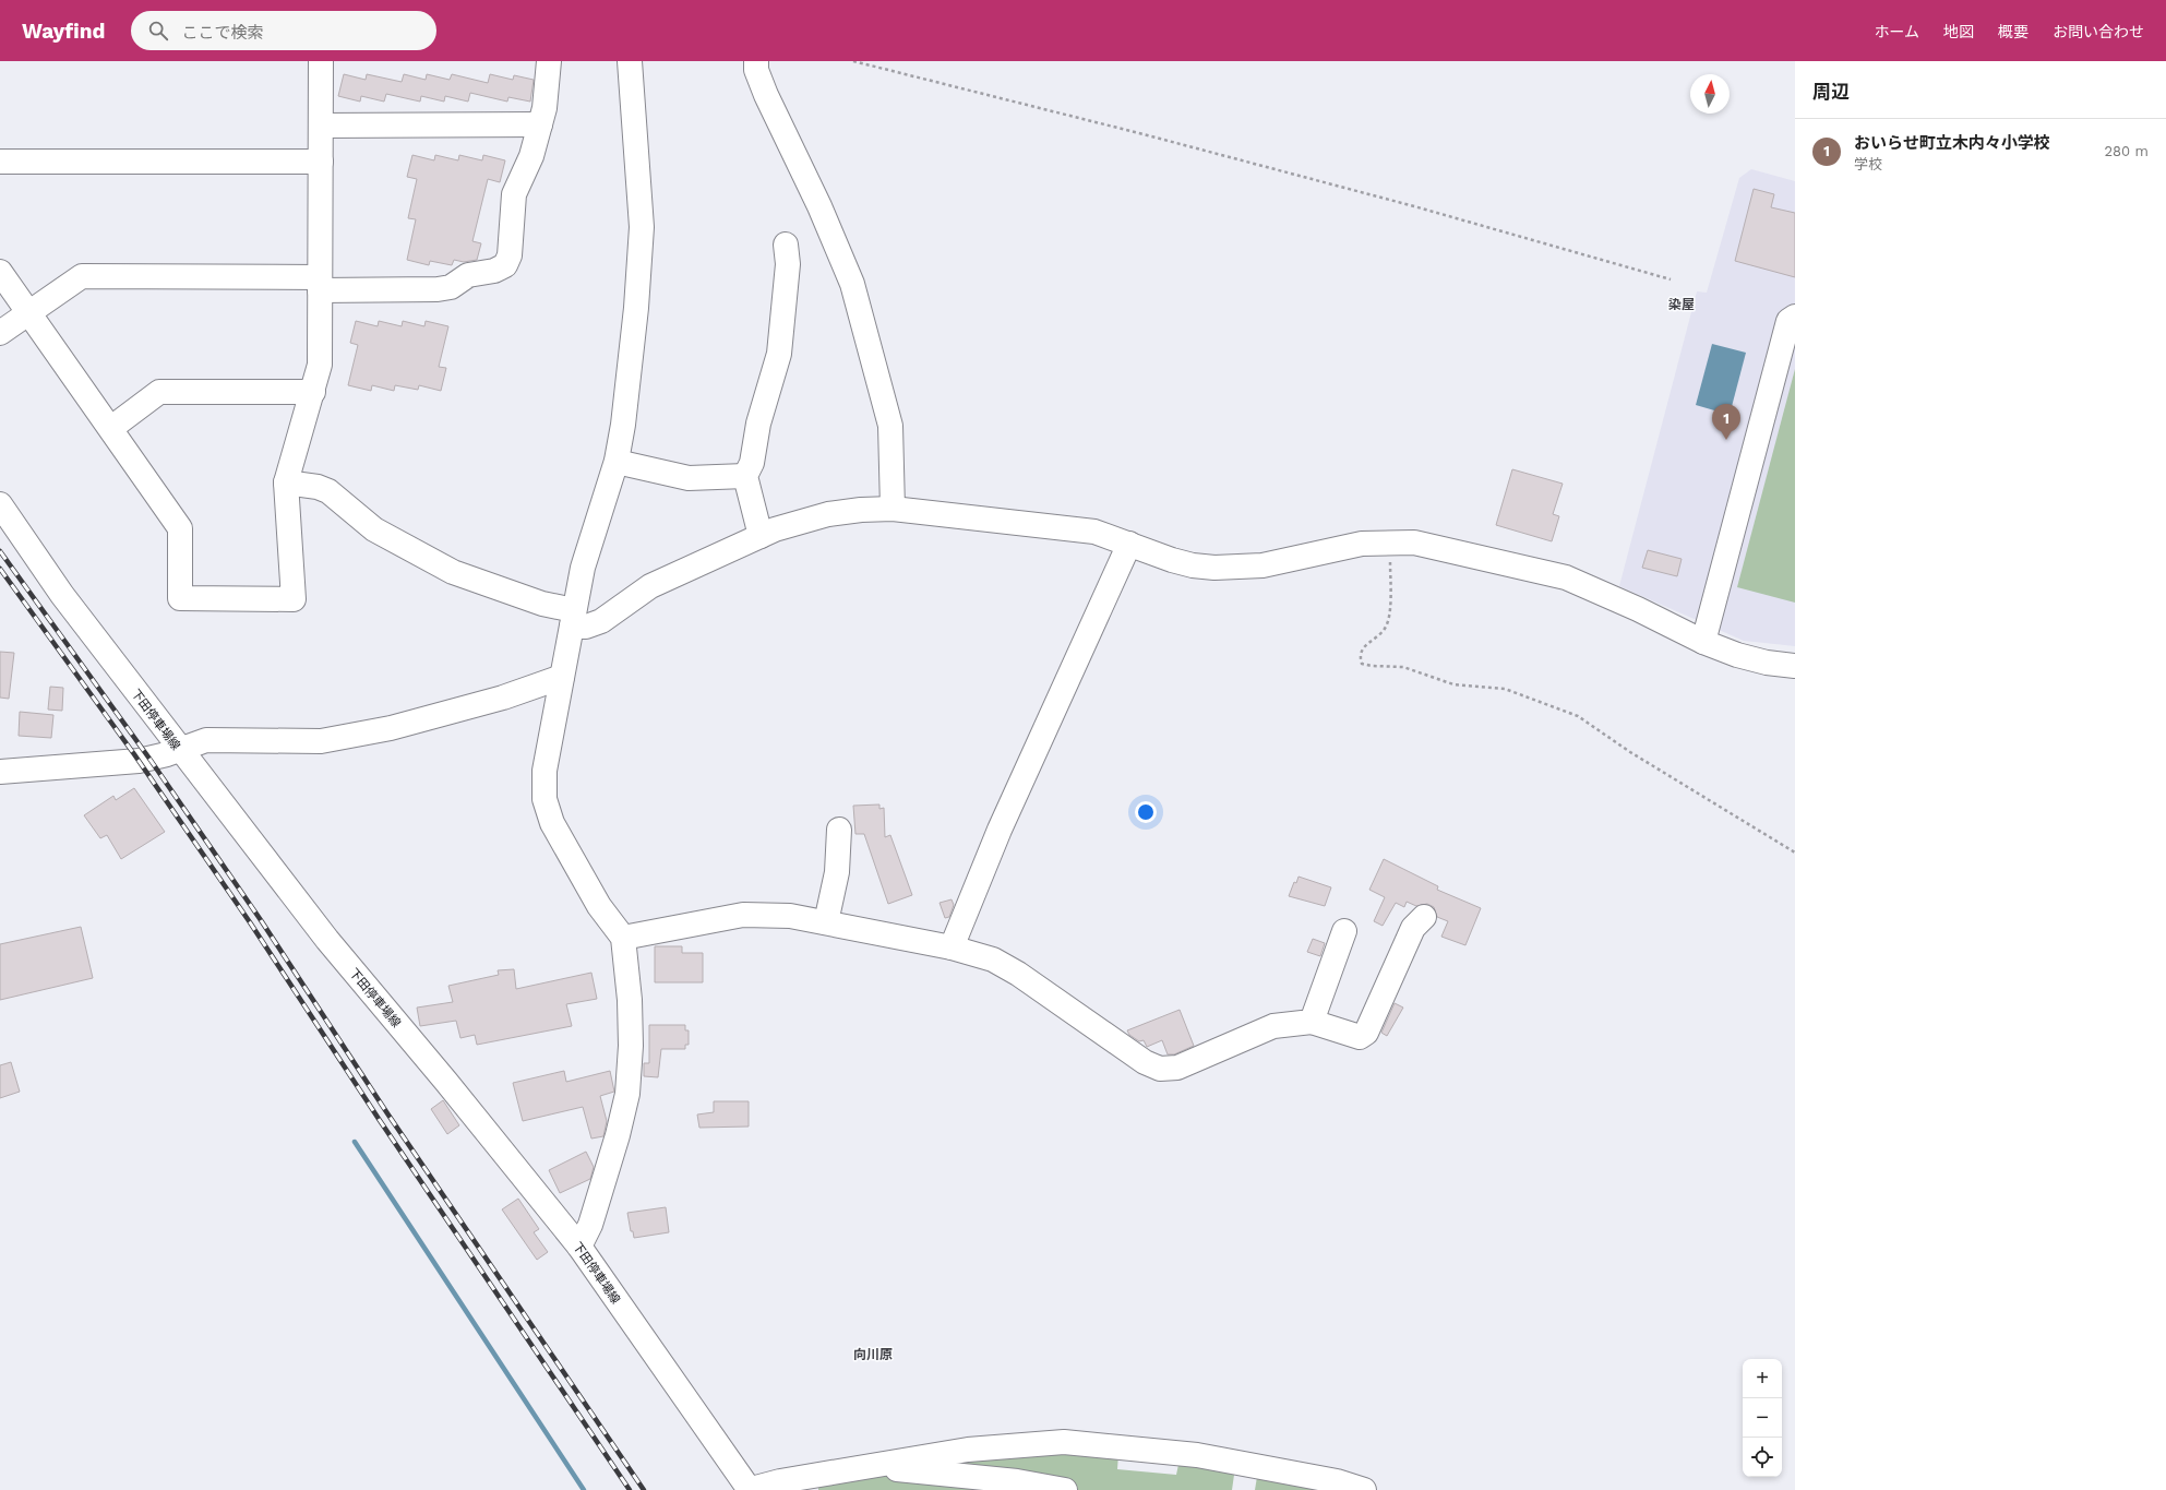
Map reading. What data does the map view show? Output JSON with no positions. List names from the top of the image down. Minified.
{"streets":{"street":["下田停車場線"]},"districts":["染屋","向川原"],"north":"top","page":{"header":"Wayfind","search":"ここで検索","nav":["ホーム","地図","概要","お問い合わせ"],"heading":"周辺","list":[{"mark":"1","name":"おいらせ町立木内々小学校","note":"学校","value":"280 m"}],"pins":"1","map_buttons":["+","−"]}}
